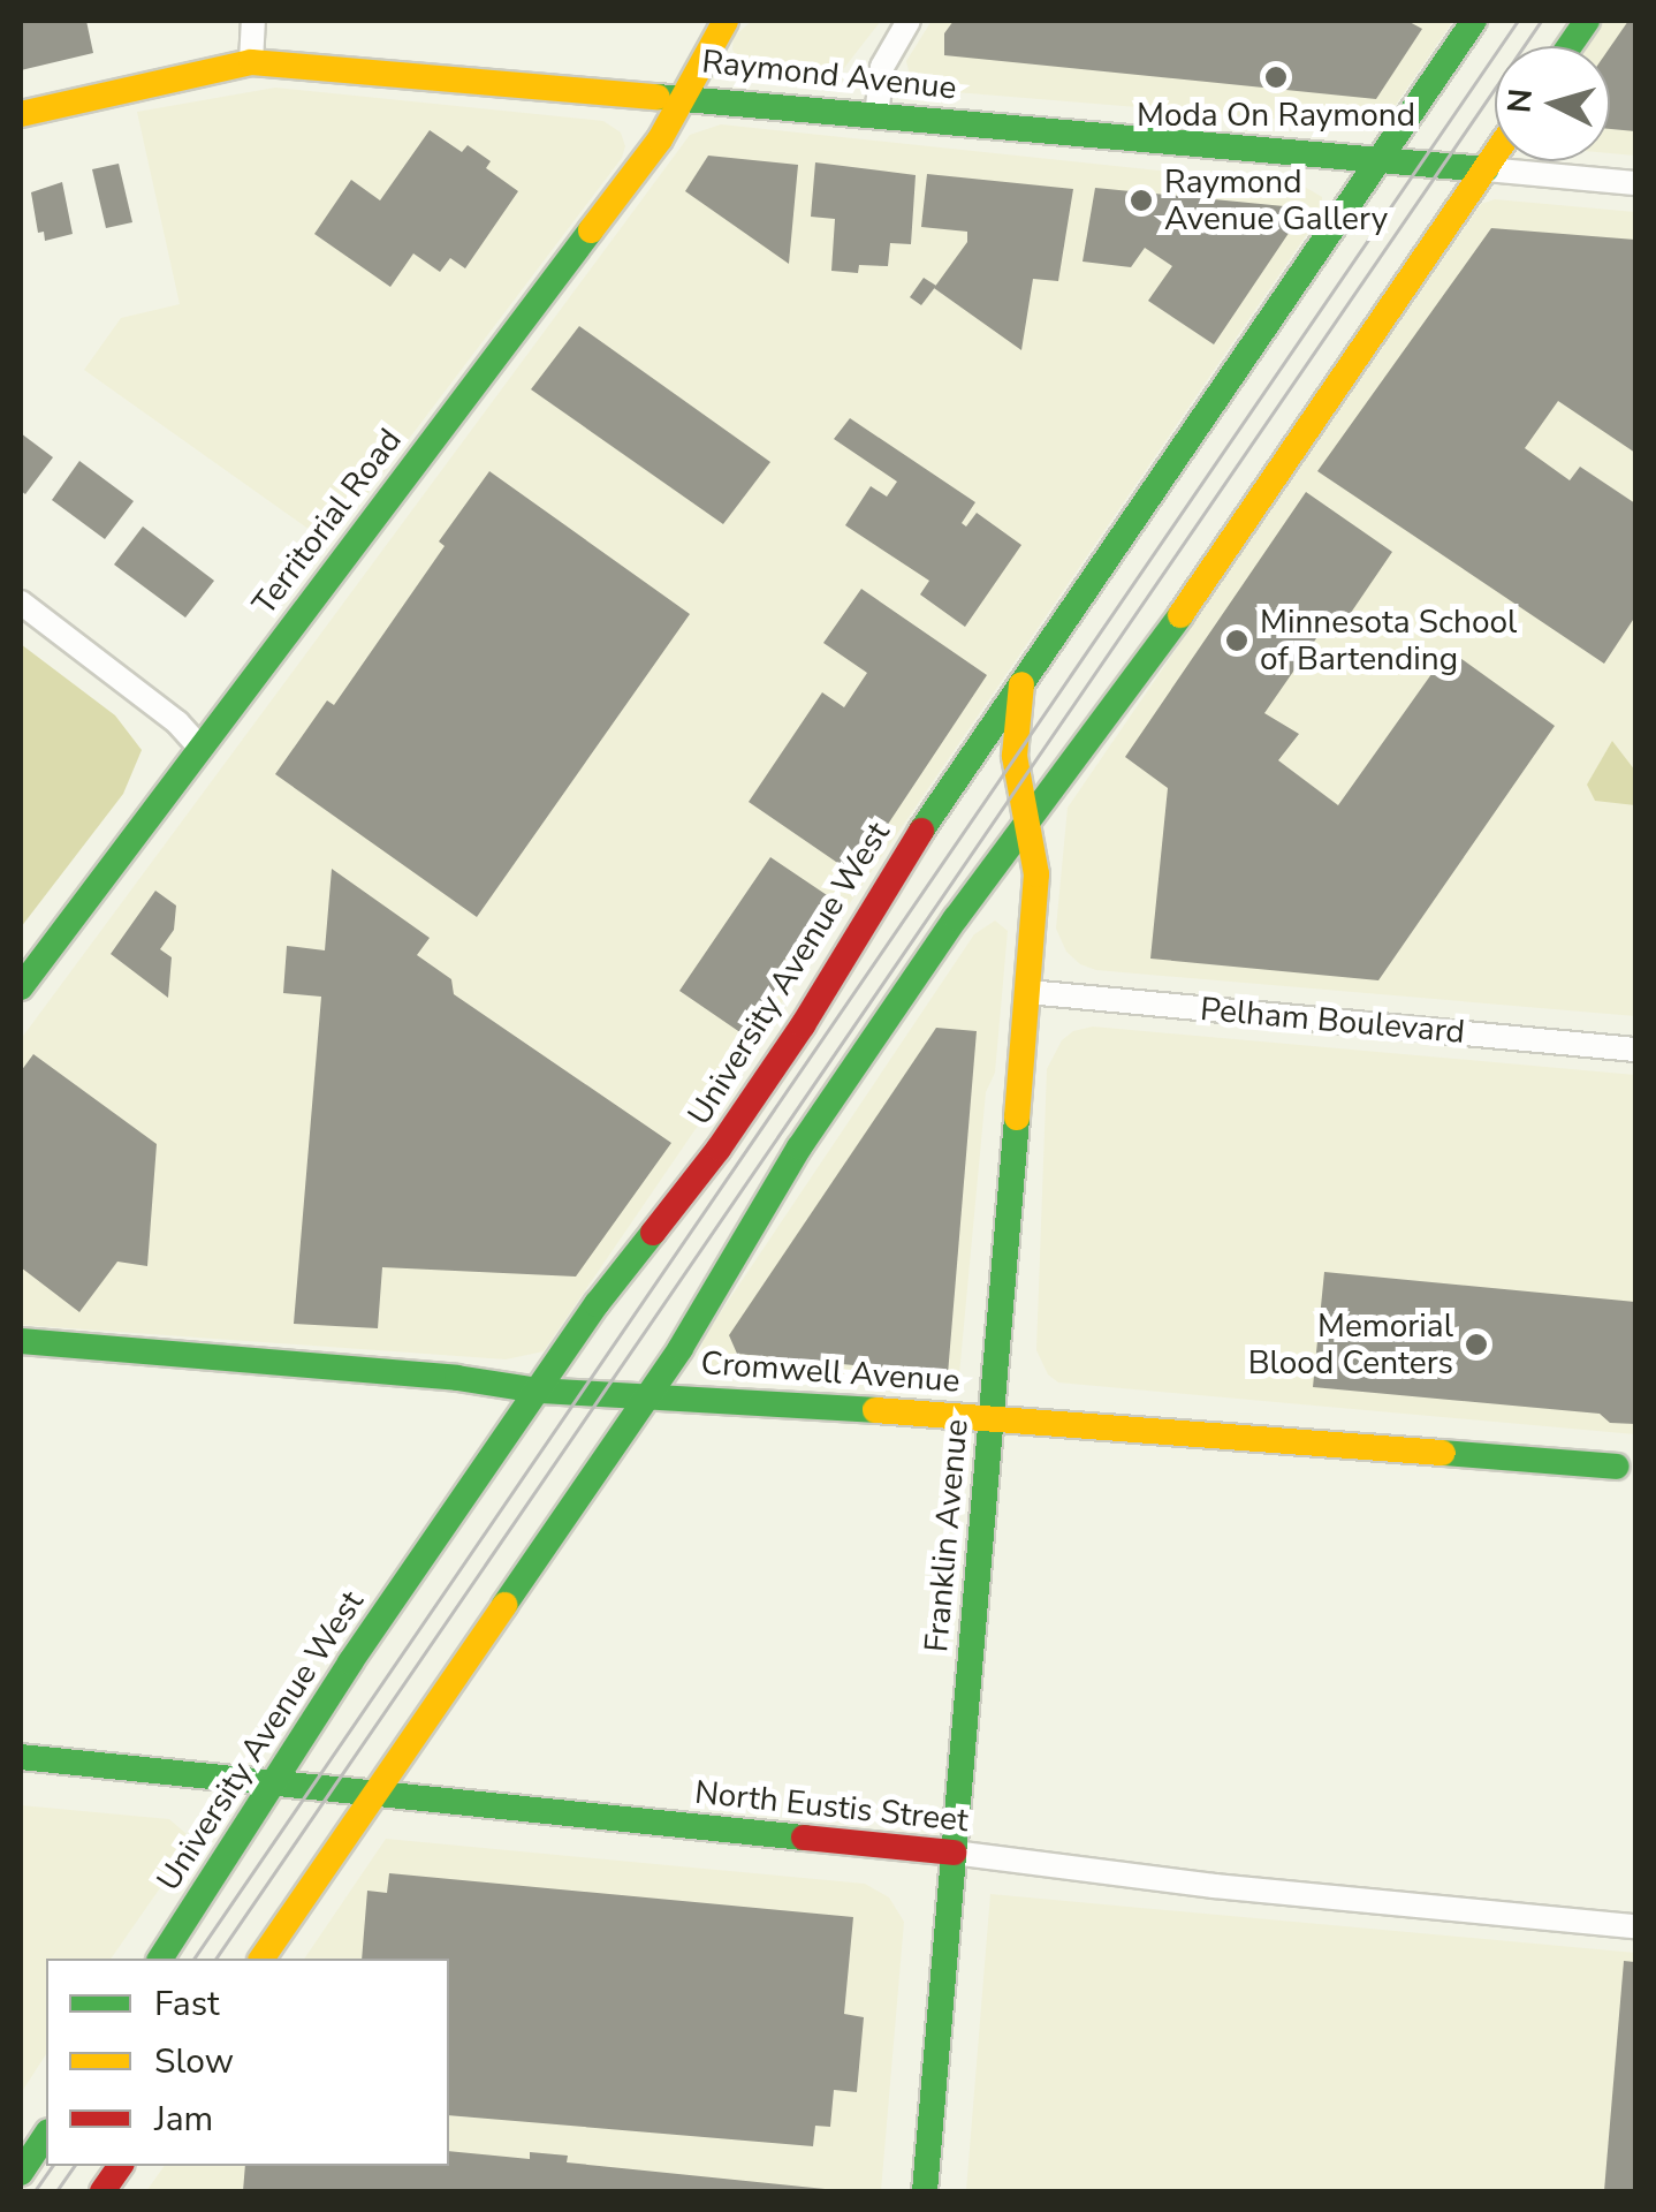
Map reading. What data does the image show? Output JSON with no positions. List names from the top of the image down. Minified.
{"streets":{"main road":["Raymond Avenue","Territorial Road","University Avenue West","Cromwell Avenue","Franklin Avenue","North Eustis Street"],"street":["Pelham Boulevard"]},"crossings":[["Raymond Avenue","Territorial Road"],["Raymond Avenue","University Avenue West"],["University Avenue West","Cromwell Avenue"],["University Avenue West","Franklin Avenue"],["University Avenue West","North Eustis Street"],["Pelham Boulevard","Franklin Avenue"],["Cromwell Avenue","Franklin Avenue"],["Franklin Avenue","North Eustis Street"]],"places":["Moda On Raymond","Raymond Avenue Gallery","Minnesota School of Bartending","Memorial Blood Centers"],"legend":["Fast","Slow","Jam"],"north":"left"}
